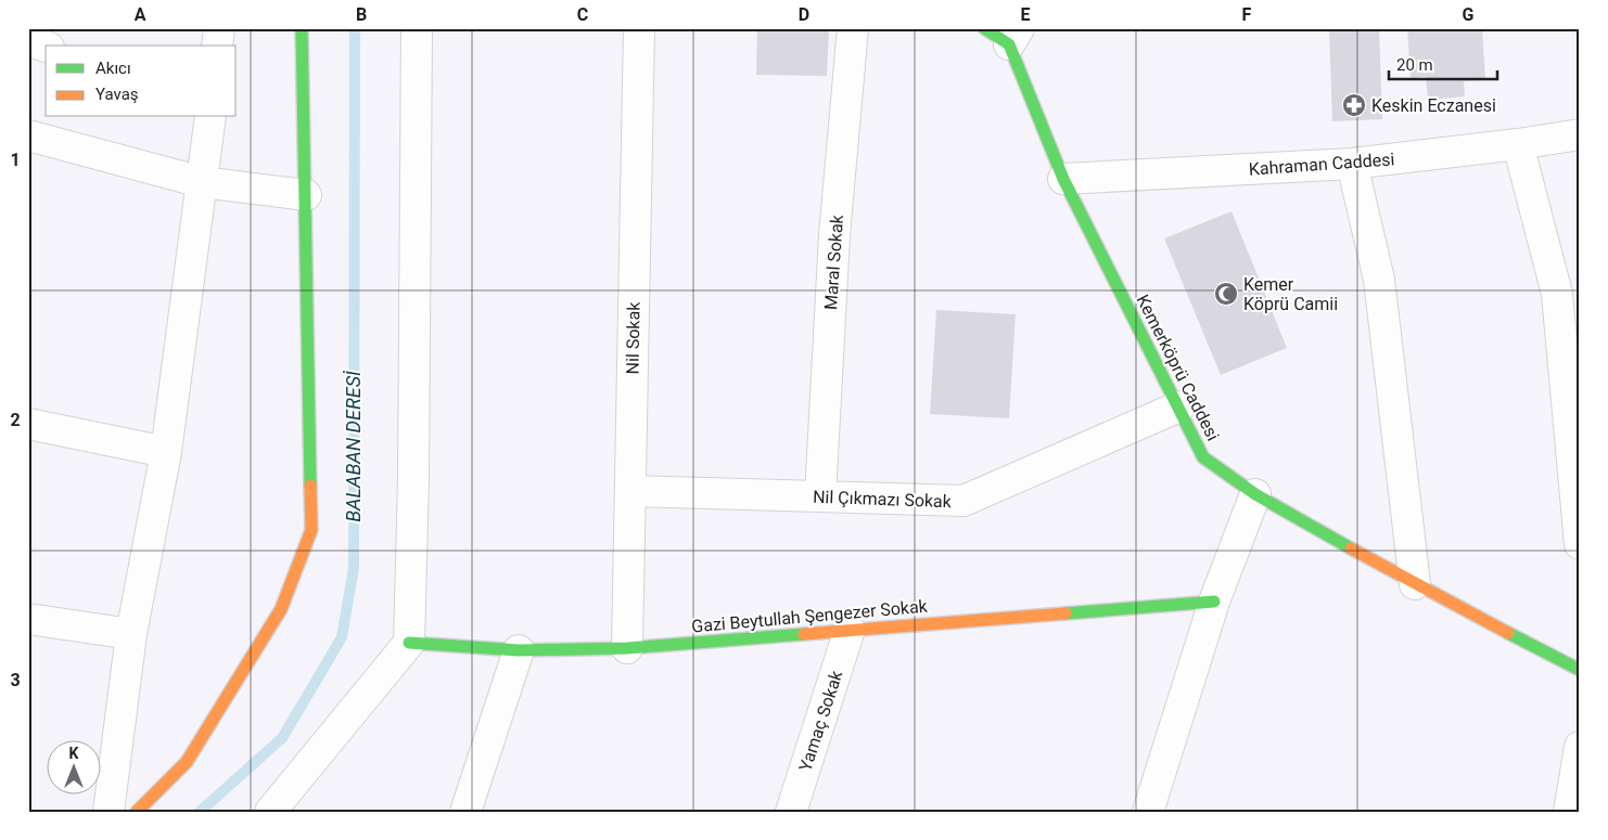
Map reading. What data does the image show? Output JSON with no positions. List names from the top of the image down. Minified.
{"streets":{"street":["Kahraman Caddesi","Maral Sokak","Nil Sokak","Kemerköprü Caddesi","Nil Çıkmazı Sokak","Gazi Beytullah Şengezer Sokak","Yamaç Sokak"]},"crossings":[["Kahraman Caddesi","Kemerköprü Caddesi"],["Maral Sokak","Nil Çıkmazı Sokak"],["Nil Sokak","Nil Çıkmazı Sokak"],["Nil Sokak","Gazi Beytullah Şengezer Sokak"],["Kemerköprü Caddesi","Nil Çıkmazı Sokak"],["Gazi Beytullah Şengezer Sokak","Yamaç Sokak"]],"water":["BALABAN DERESİ"],"places":{"pharmacy":["Keskin Eczanesi"],"mosque":["Kemer Köprü Camii"]},"legend":["Akıcı","Yavaş"],"scale_bar":"20 m","north":"top","grid":{"columns":["A","B","C","D","E","F","G"],"rows":["1","2","3"]}}
